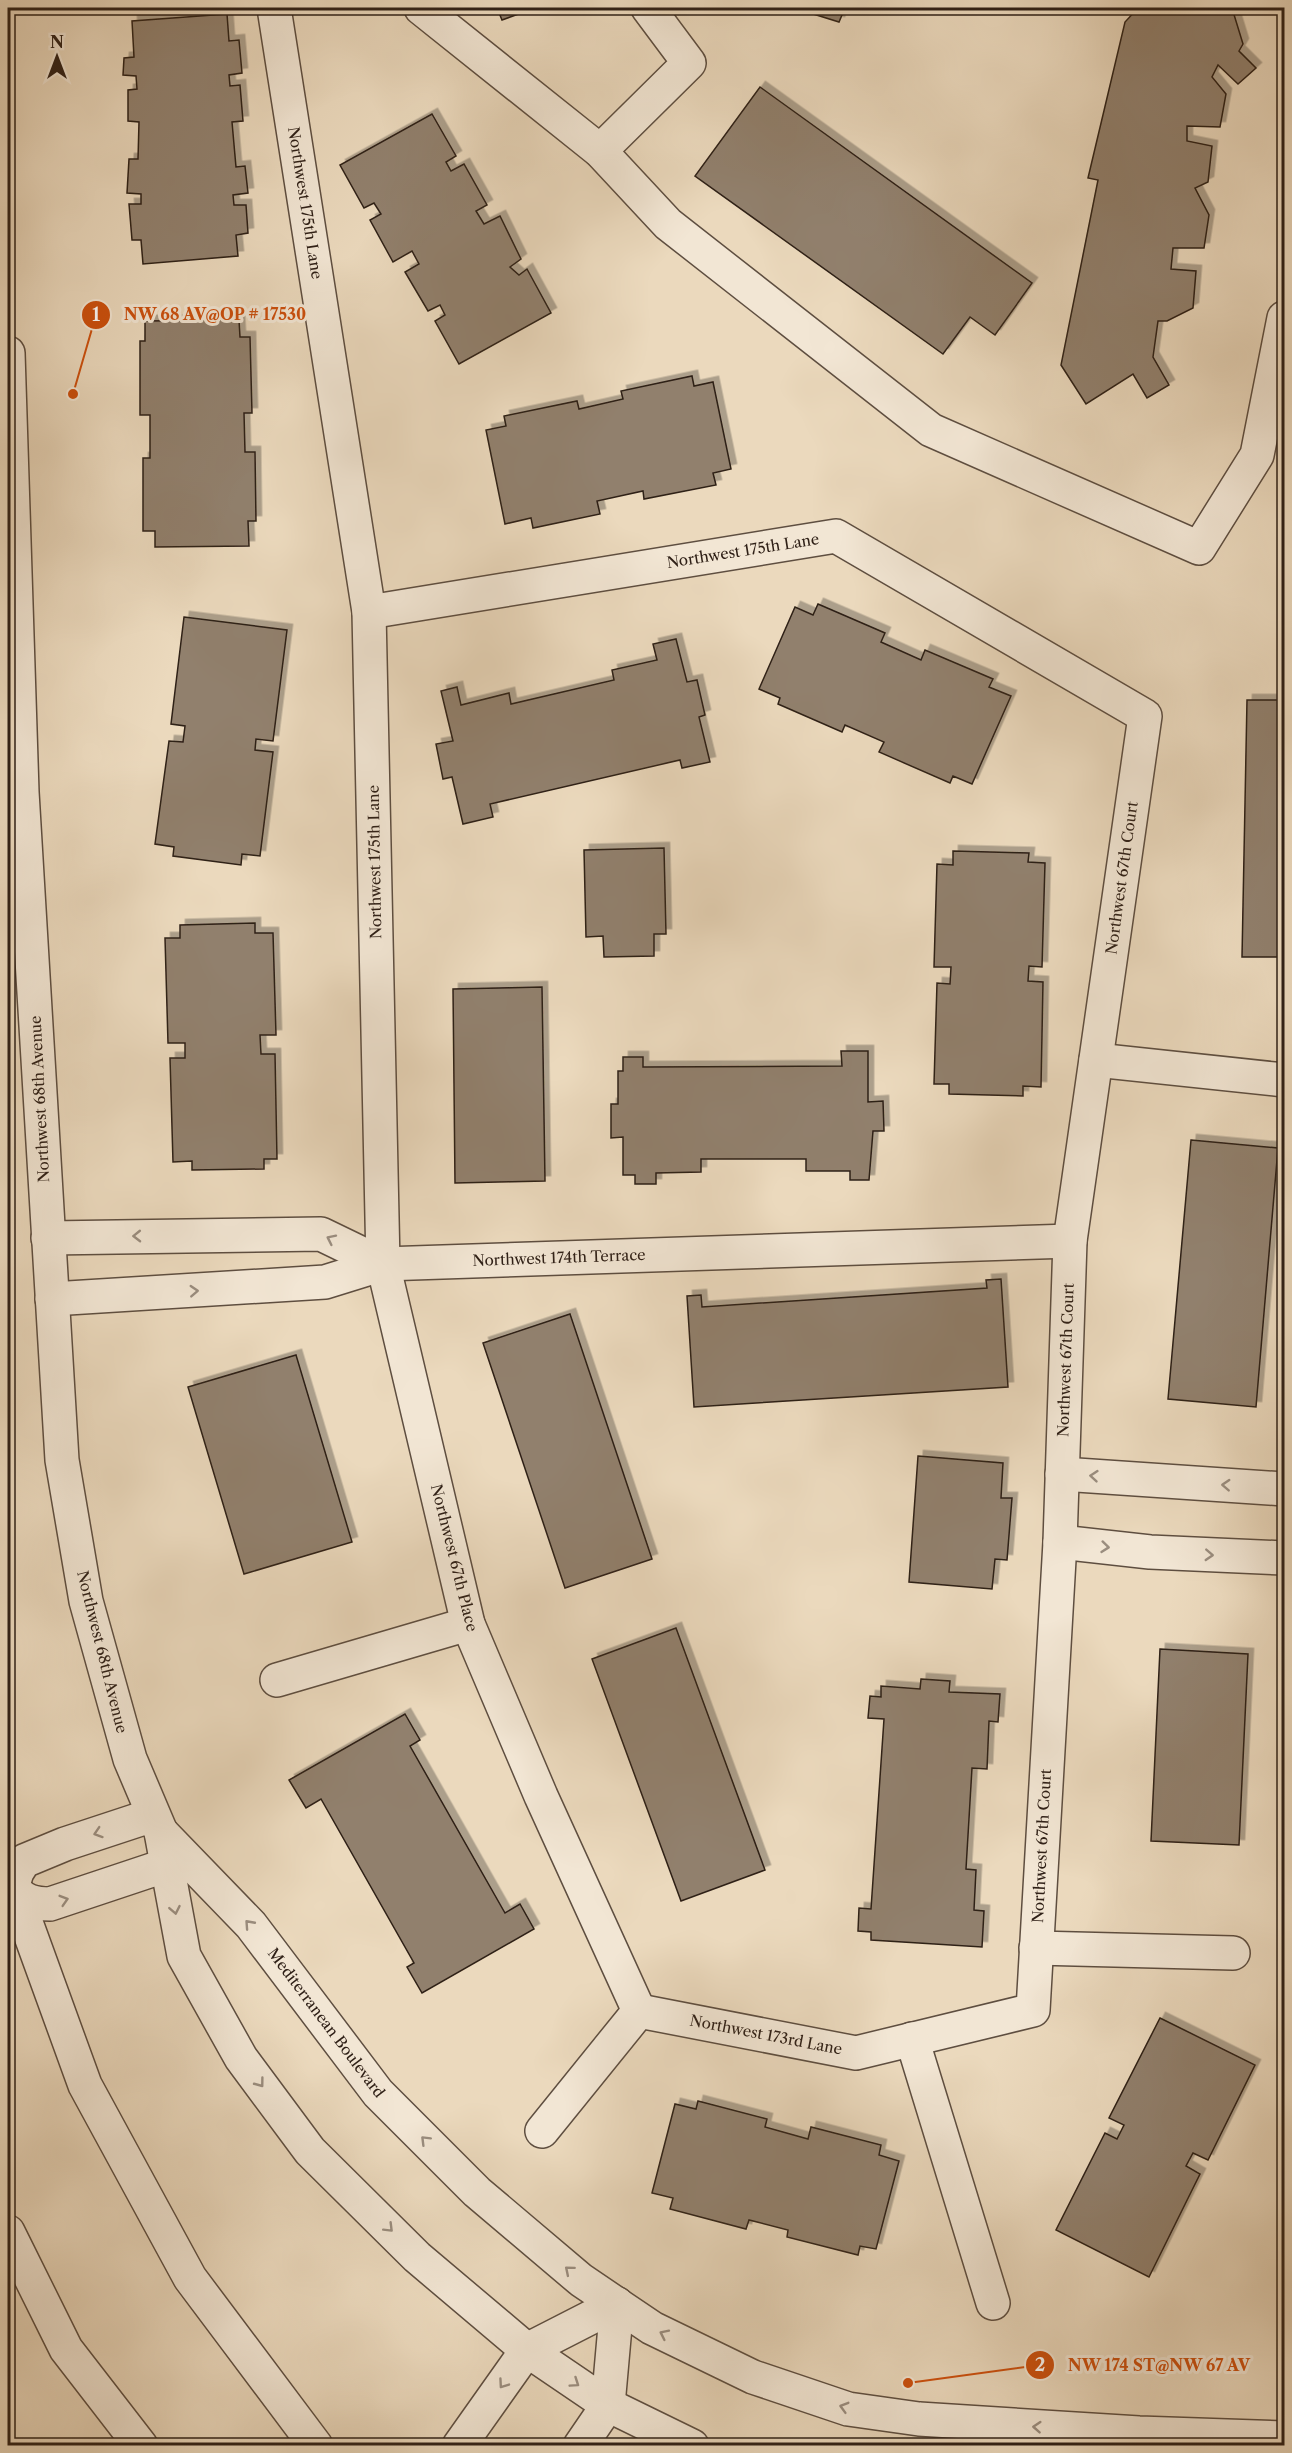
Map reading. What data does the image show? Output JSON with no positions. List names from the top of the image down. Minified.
{"streets":{"street":["Northwest 175th Lane","Northwest 67th Court","Northwest 68th Avenue","Northwest 174th Terrace","Northwest 67th Place","Mediterranean Boulevard","Northwest 173rd Lane"]},"crossings":[["Northwest 175th Lane","Northwest 67th Court"],["Northwest 175th Lane","Northwest 67th Place"],["Northwest 67th Court","Northwest 174th Terrace"],["Northwest 67th Court","Northwest 173rd Lane"],["Northwest 68th Avenue","Northwest 174th Terrace"],["Northwest 68th Avenue","Mediterranean Boulevard"],["Northwest 174th Terrace","Northwest 67th Place"],["Northwest 67th Place","Northwest 173rd Lane"]],"one_way":["Mediterranean Boulevard"],"places":["NW 68 AV@OP # 17530","NW 174 ST@NW 67 AV"],"north":"top"}
